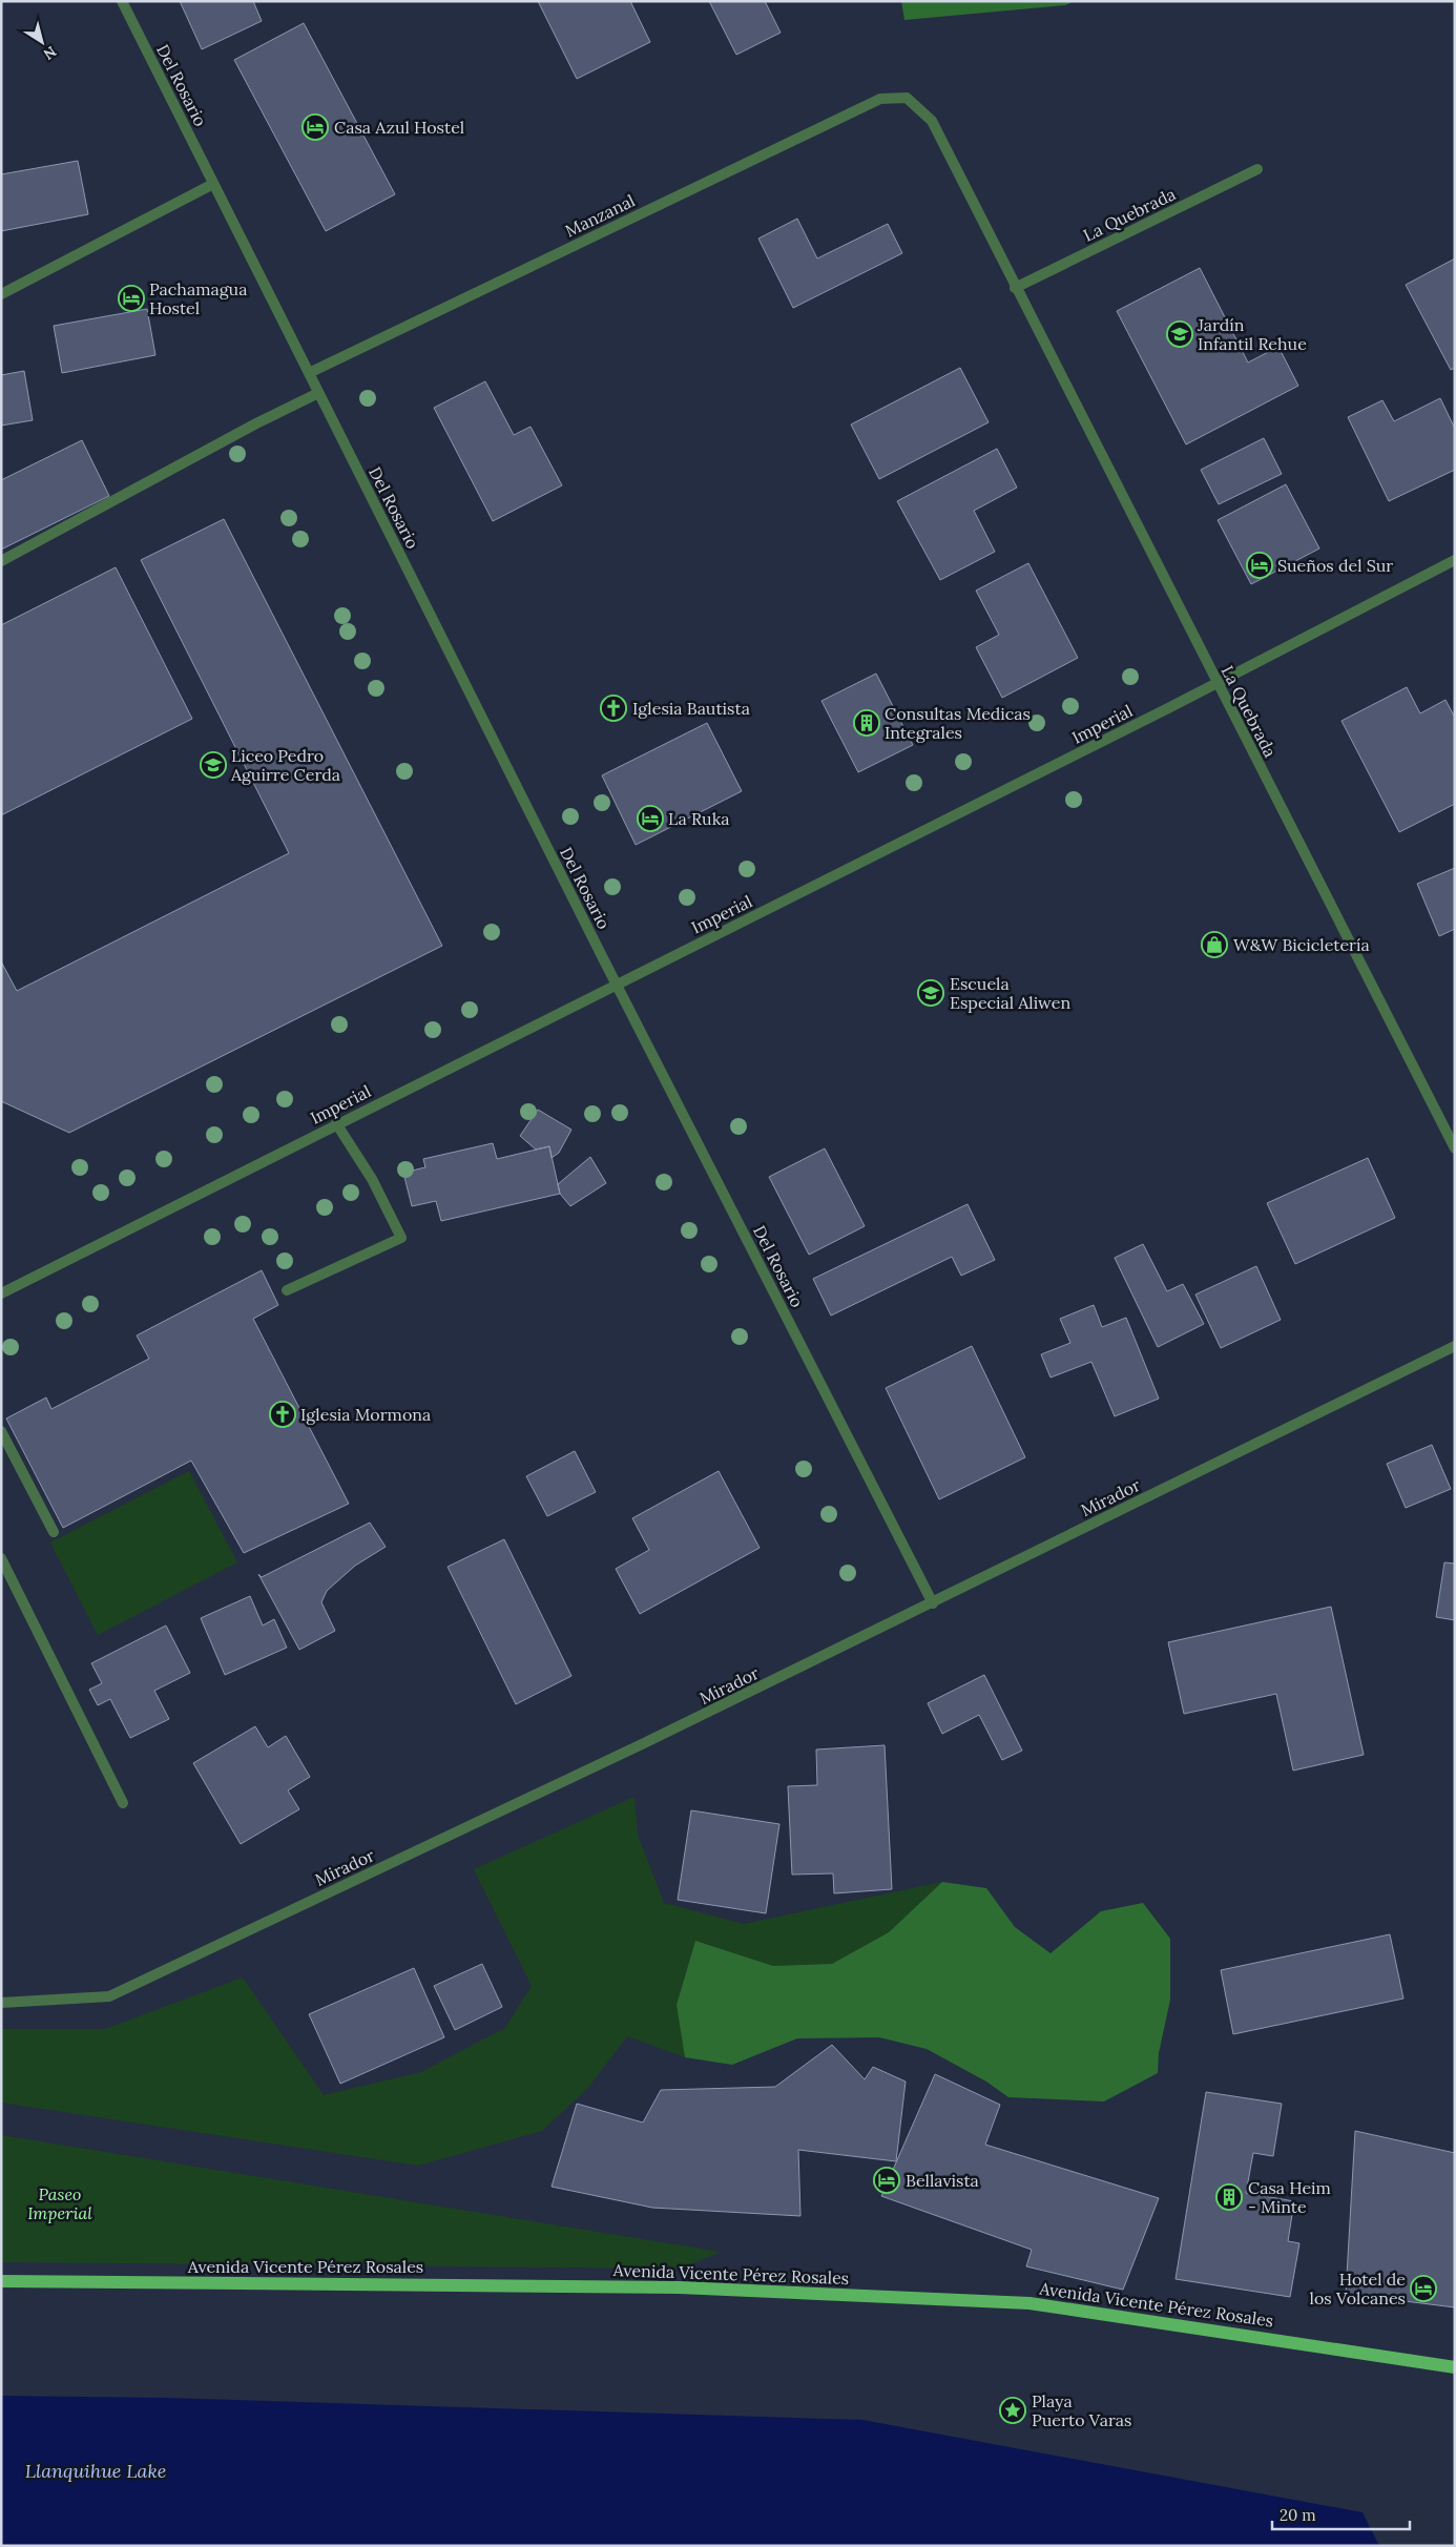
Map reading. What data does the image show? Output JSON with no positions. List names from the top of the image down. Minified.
{"streets":{"main road":["Avenida Vicente Pérez Rosales"],"street":["Del Rosario","La Quebrada","Manzanal","Imperial","Mirador"]},"crossings":[["Del Rosario","Manzanal"],["Del Rosario","Imperial"],["Del Rosario","Mirador"],["La Quebrada","Manzanal"],["La Quebrada","Imperial"]],"water":["Llanquihue Lake"],"parks":["Paseo Imperial"],"places":{"hotel":["Casa Azul Hostel","Pachamagua Hostel","Sueños del Sur","La Ruka","Bellavista","Hotel de los Volcanes"],"school or university":["Jardín Infantil Rehue","Liceo Pedro Aguirre Cerda","Escuela Especial Aliwen"],"church":["Iglesia Bautista","Iglesia Mormona"],"building":["Consultas Medicas Integrales","Casa Heim - Minte"],"shop":["W&W Bicicletería"],"place":["Playa Puerto Varas"]},"scale_bar":"20 m","north":"bottom right"}
